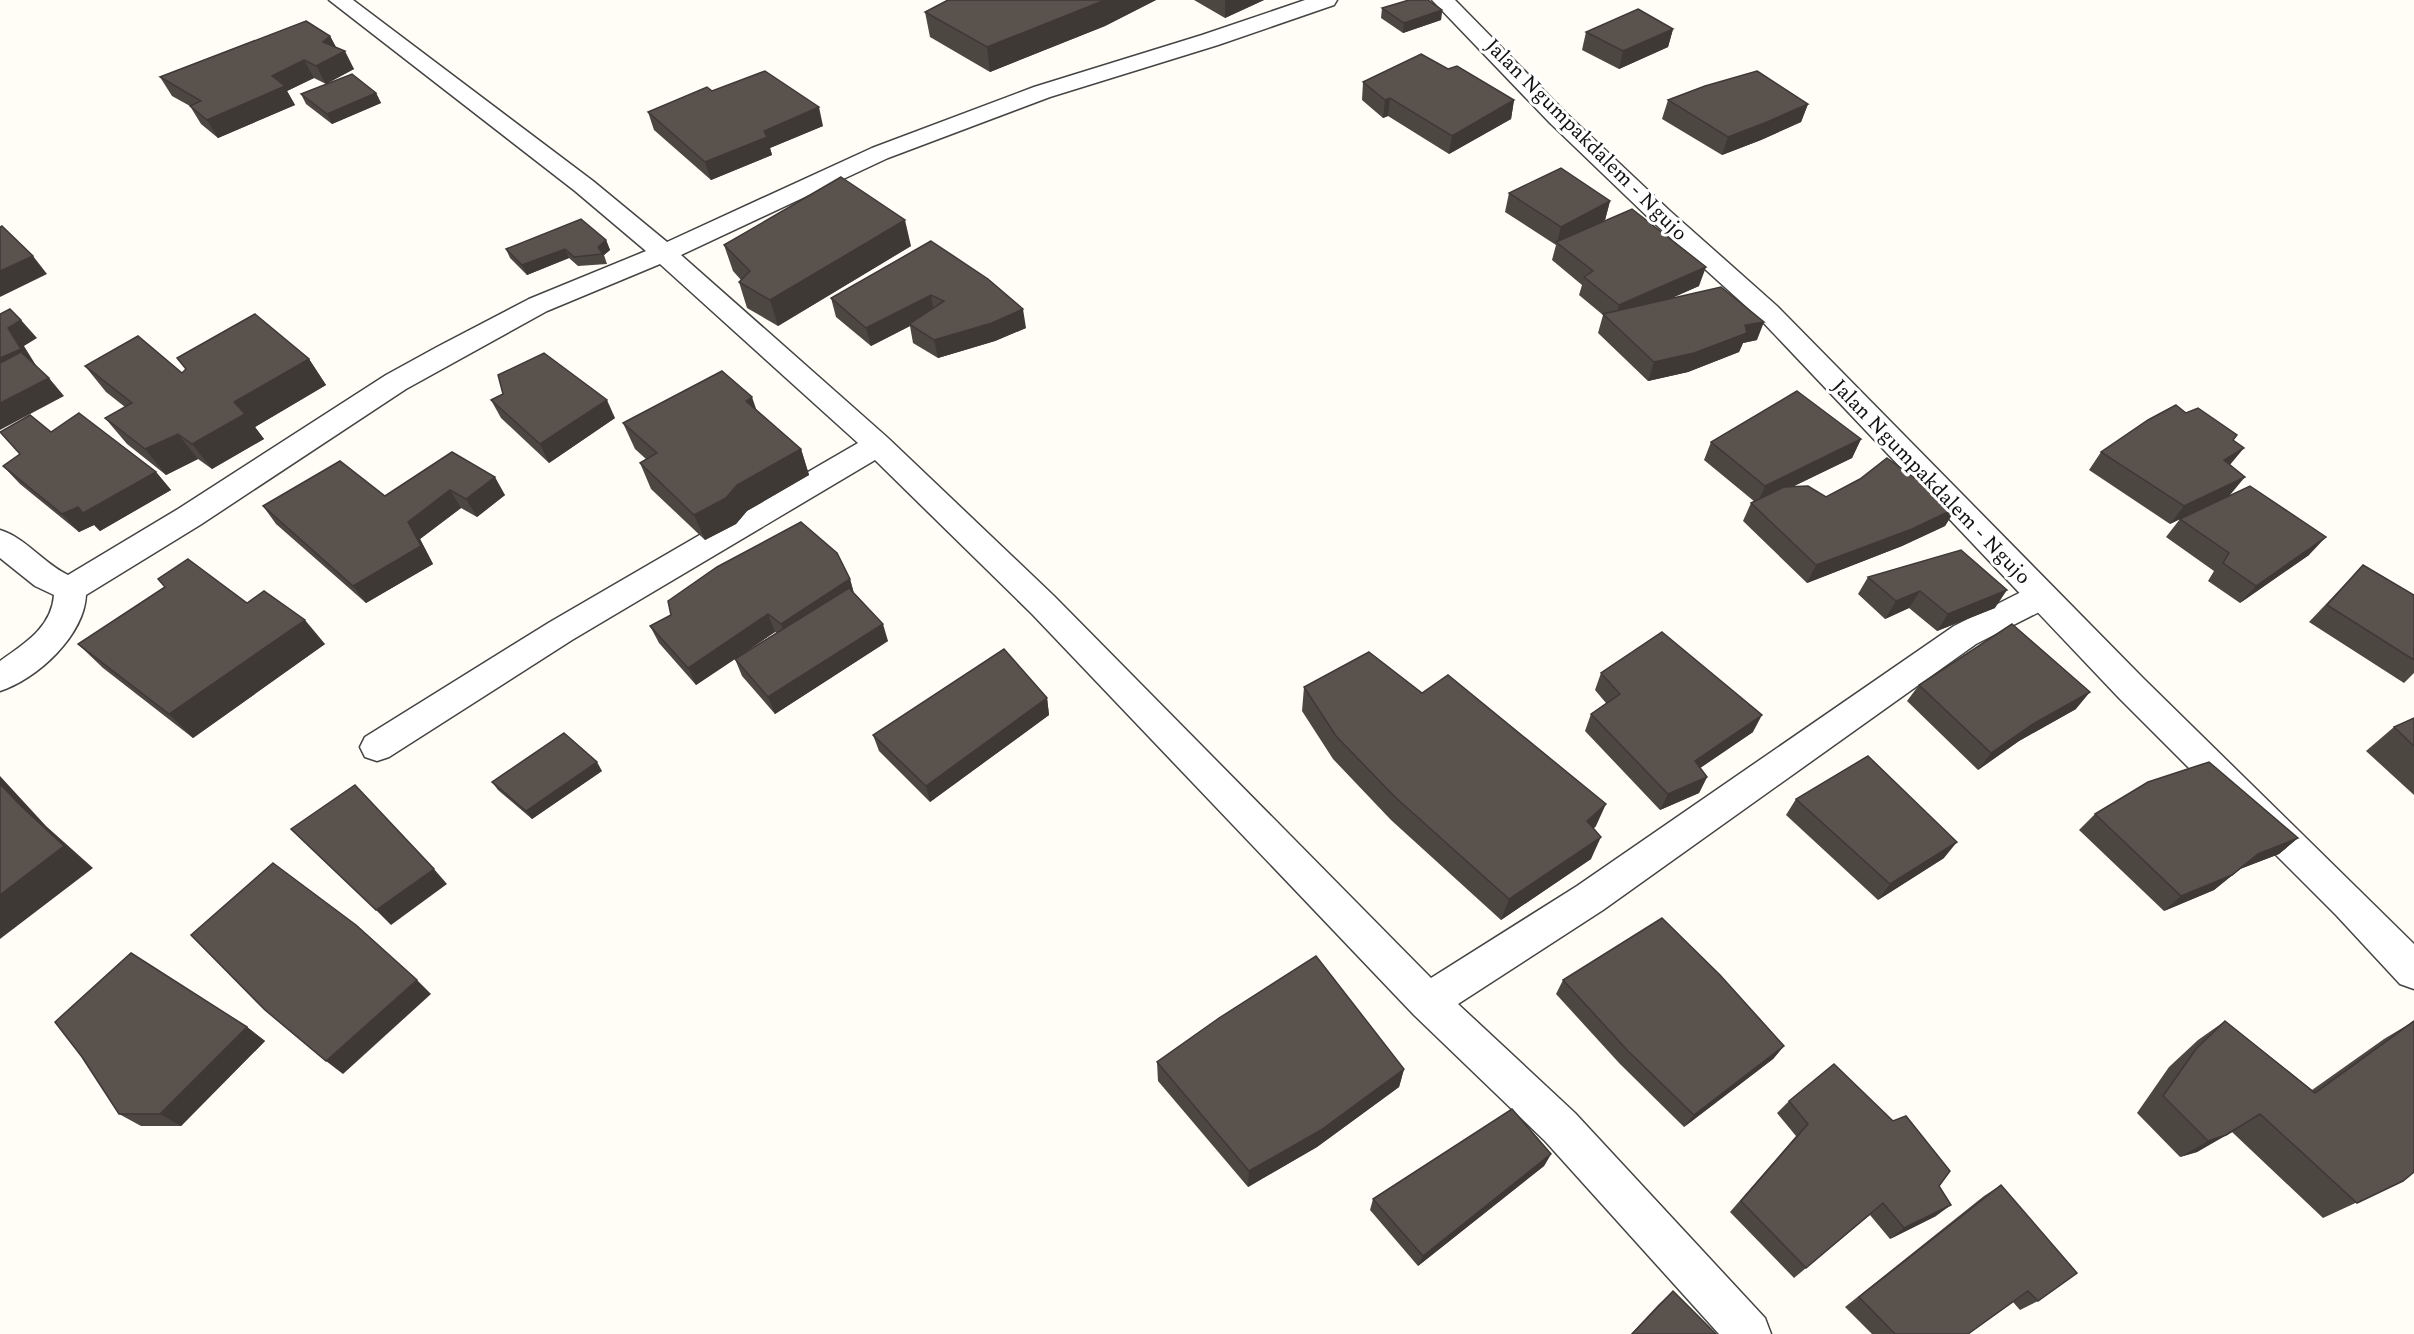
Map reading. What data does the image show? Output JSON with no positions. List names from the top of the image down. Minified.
{"streets":{"street":["Jalan Ngumpakdalem - Ngujo"]}}
